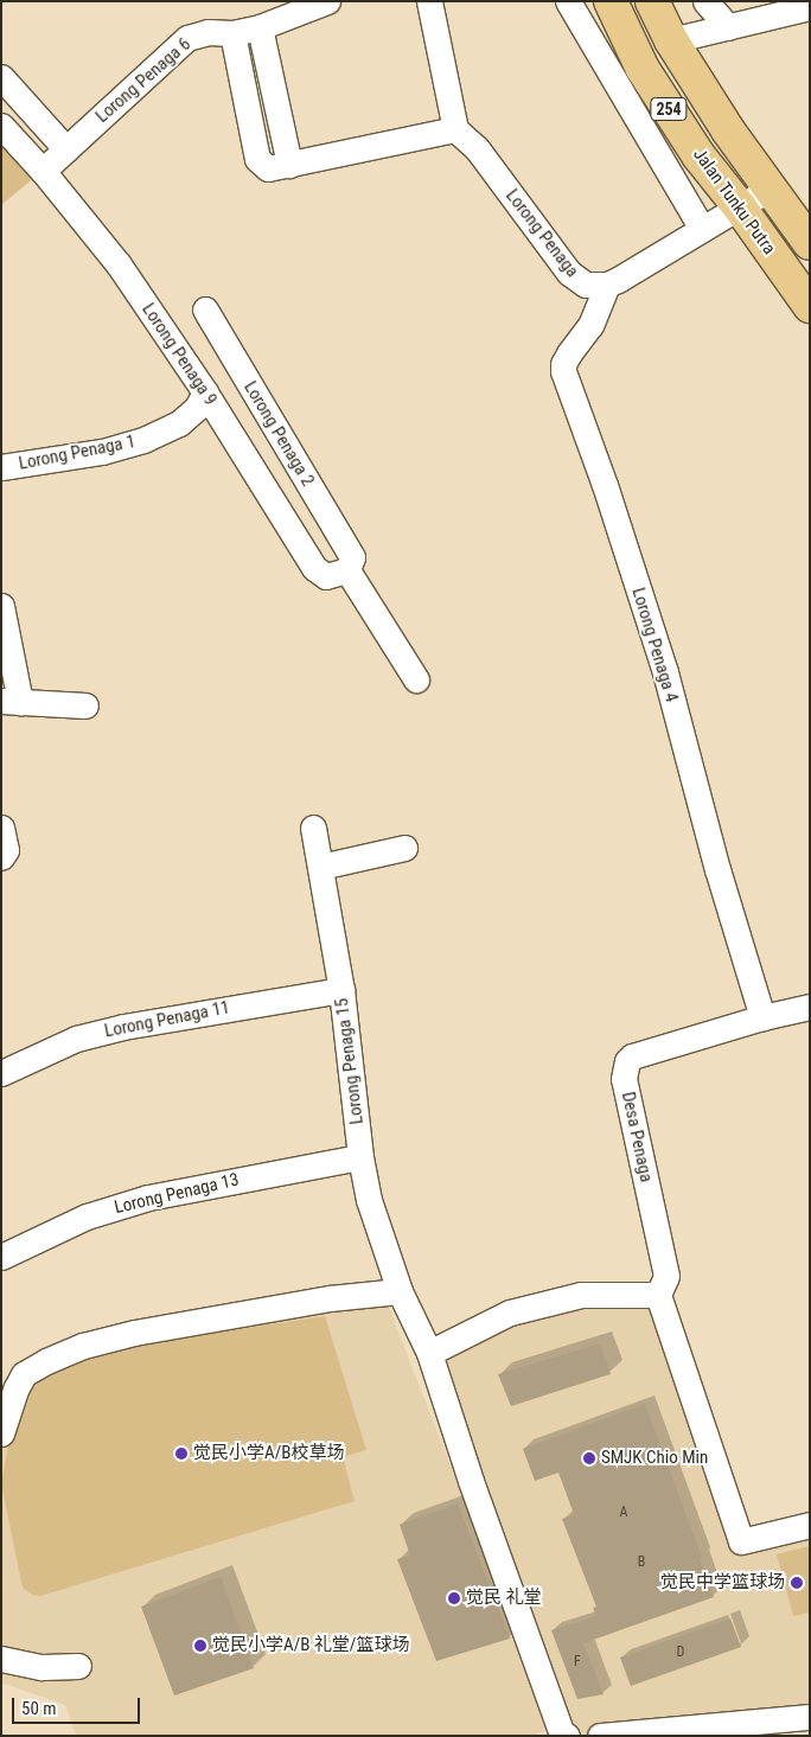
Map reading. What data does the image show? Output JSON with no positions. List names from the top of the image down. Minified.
{"streets":{"main road":["254","Jalan Tunku Putra"],"street":["Lorong Penaga 6","Lorong Penaga","Lorong Penaga 9","Lorong Penaga 2","Lorong Penaga 1","Lorong Penaga 4","Lorong Penaga 11","Lorong Penaga 15","Desa Penaga","Lorong Penaga 13"]},"crossings":[["Lorong Penaga 6","Lorong Penaga 9"],["Lorong Penaga","Lorong Penaga 4"],["Lorong Penaga 9","Lorong Penaga 2"],["Lorong Penaga 9","Lorong Penaga 1"],["Lorong Penaga 4","Desa Penaga"],["Lorong Penaga 11","Lorong Penaga 15"],["Lorong Penaga 15","Lorong Penaga 13"]],"places":["觉民小学A/B校草场","SMJK Chio Min","觉民中学篮球场","觉民 礼堂","觉民小学A/B 礼堂/篮球场"],"house_numbers":["A","B","D","F"],"scale_bar":"50 m"}
